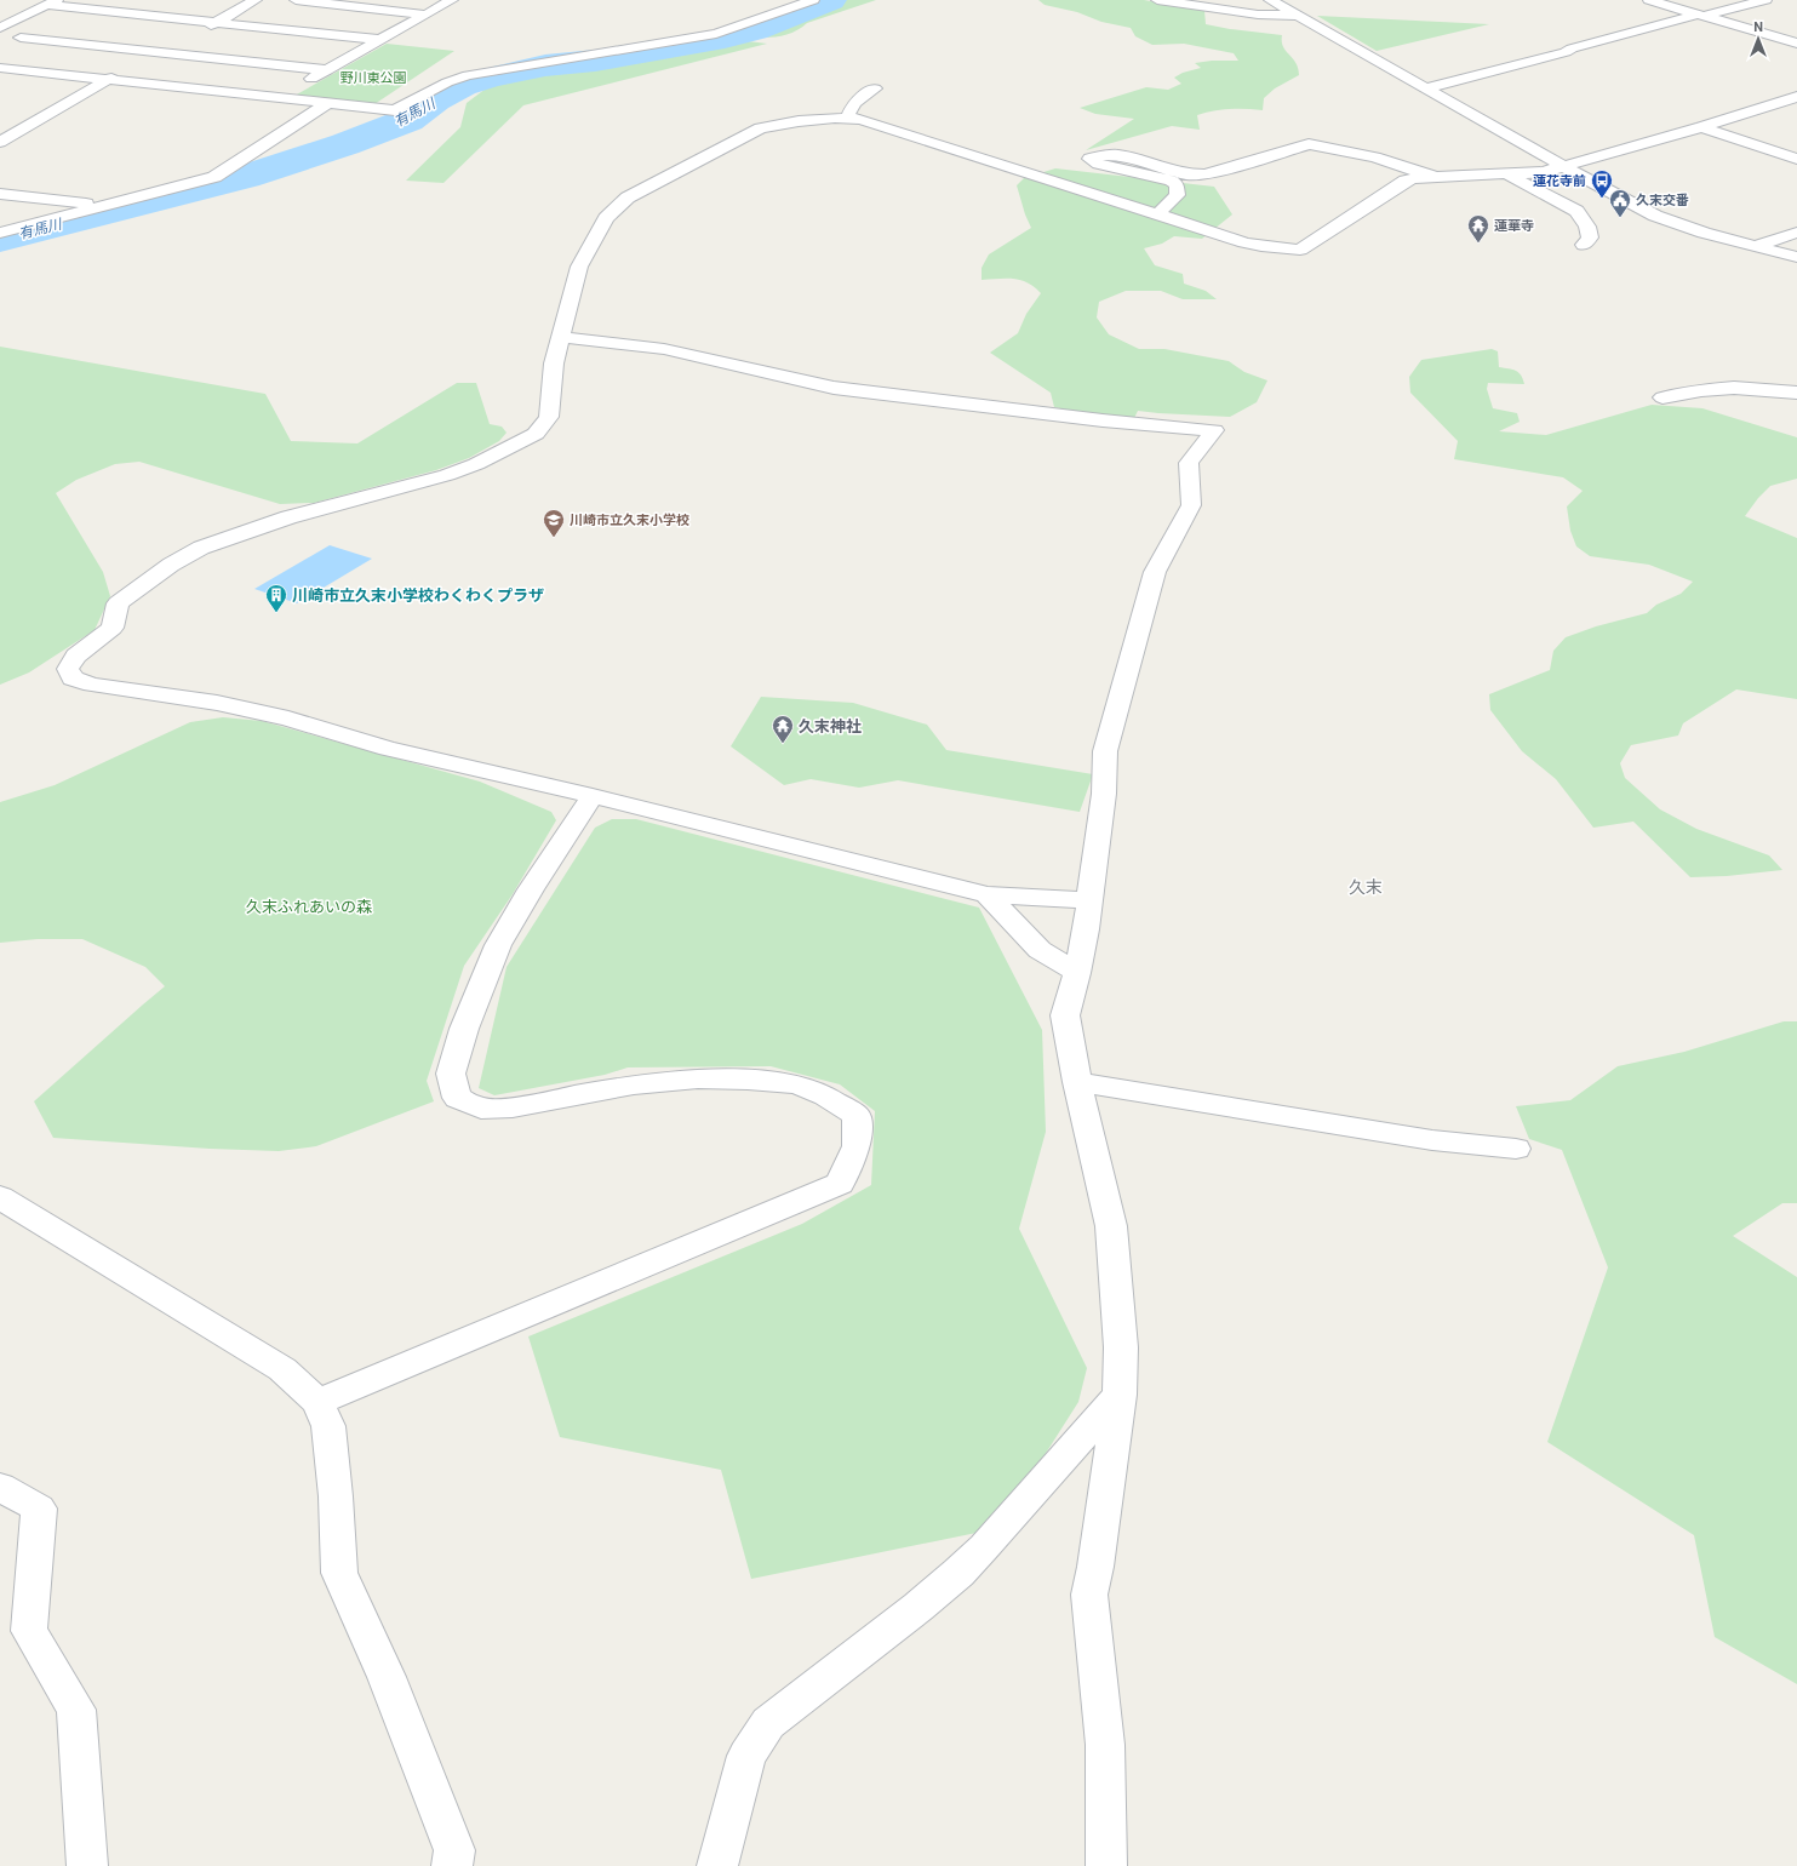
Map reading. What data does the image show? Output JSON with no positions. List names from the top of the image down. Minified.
{"districts":["久末"],"water":["有馬川"],"parks":["野川東公園","久末ふれあいの森"],"places":{"bus stop":["蓮花寺前"],"public building":["久末交番"],"temple":["蓮華寺","久末神社"],"school or university":["川崎市立久末小学校"],"building":["川崎市立久末小学校わくわくプラザ"]},"north":"top"}
